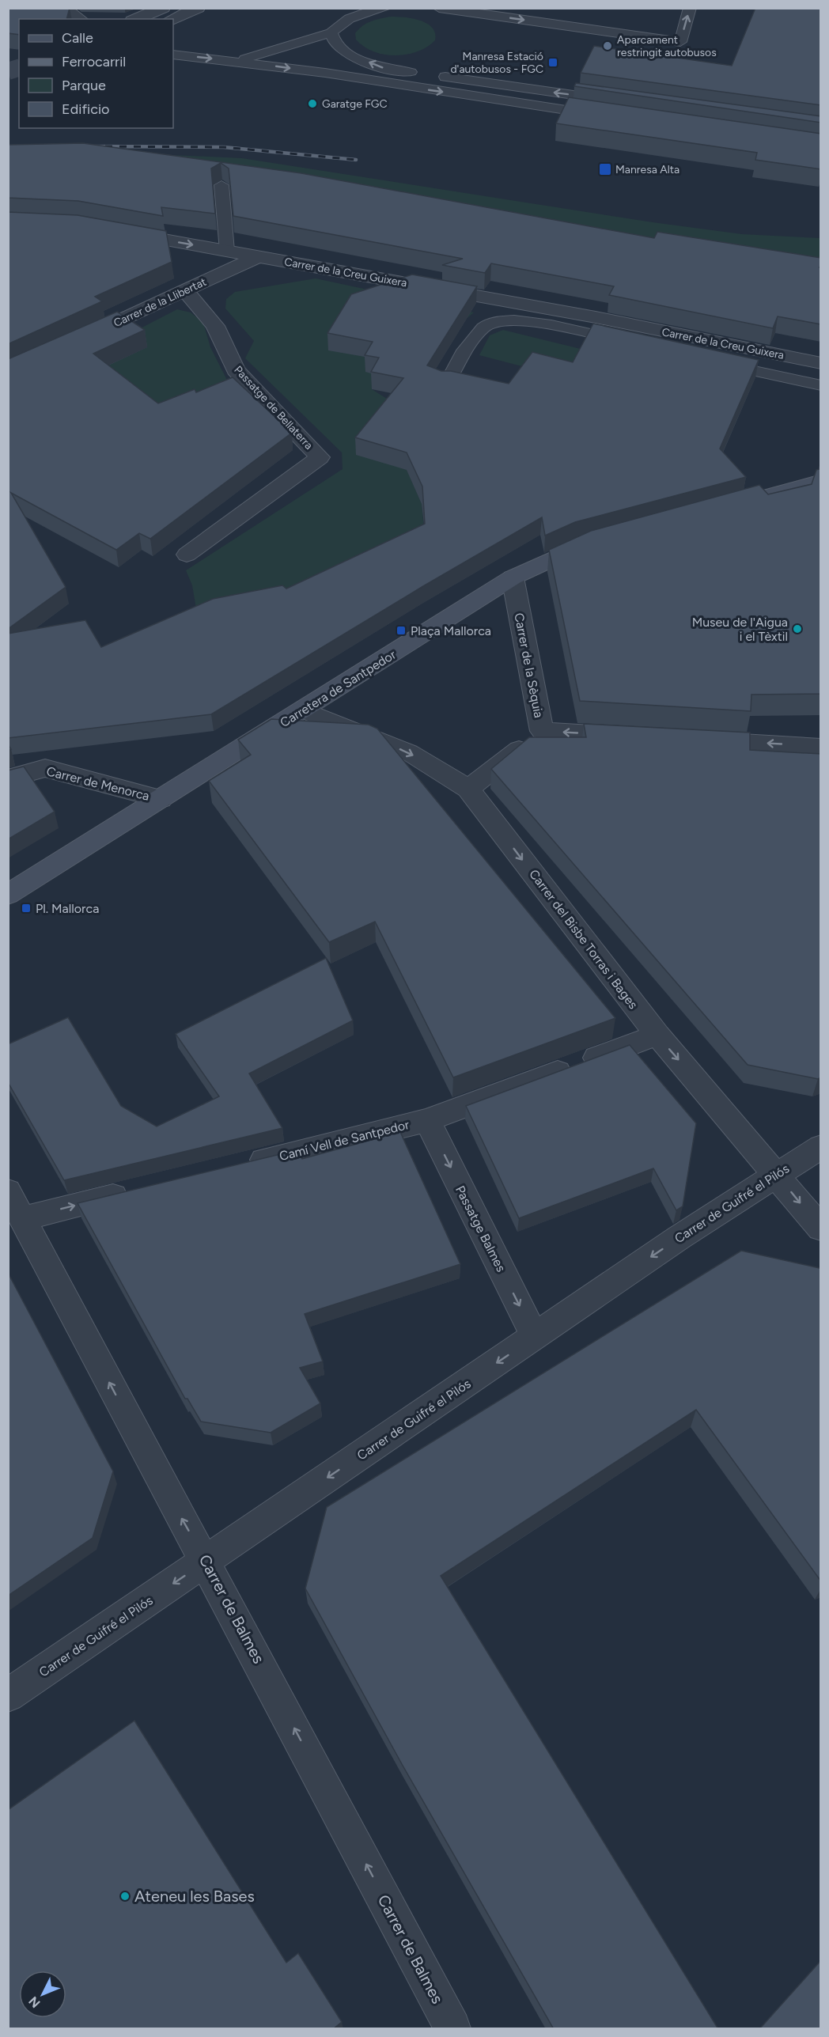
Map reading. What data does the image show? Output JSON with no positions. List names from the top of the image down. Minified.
{"streets":{"street":["Carrer de la Creu Guixera","Carrer de la Llibertat","Passatge de Bellaterra","Carrer de la Sèquia","Carretera de Santpedor","Carrer de Menorca","Carrer del Bisbe Torras i Bages","Camí Vell de Santpedor","Carrer de Guifré el Pilós","Passatge Balmes","Carrer de Balmes"]},"crossings":[["Carrer de la Creu Guixera","Carrer de la Llibertat"],["Carrer de la Llibertat","Passatge de Bellaterra"],["Carrer de la Sèquia","Carretera de Santpedor"],["Carretera de Santpedor","Carrer de Menorca"],["Carretera de Santpedor","Carrer del Bisbe Torras i Bages"],["Carrer del Bisbe Torras i Bages","Camí Vell de Santpedor"],["Carrer del Bisbe Torras i Bages","Carrer de Guifré el Pilós"],["Camí Vell de Santpedor","Passatge Balmes"],["Carrer de Guifré el Pilós","Passatge Balmes"],["Carrer de Guifré el Pilós","Carrer de Balmes"]],"one_way":["Carrer de la Sèquia","Carrer del Bisbe Torras i Bages","Carrer de Guifré el Pilós","Passatge Balmes","Carrer de Balmes"],"places":{"other":["Aparcament restringit autobusos","Garatge FGC","Museu de l'Aigua i el Tèxtil","Ateneu les Bases"],"transit":["Manresa Estació d'autobusos - FGC","Manresa Alta","Plaça Mallorca","Pl. Mallorca"]},"legend":["Calle","Ferrocarril","Parque","Edificio"],"north":"bottom left"}
